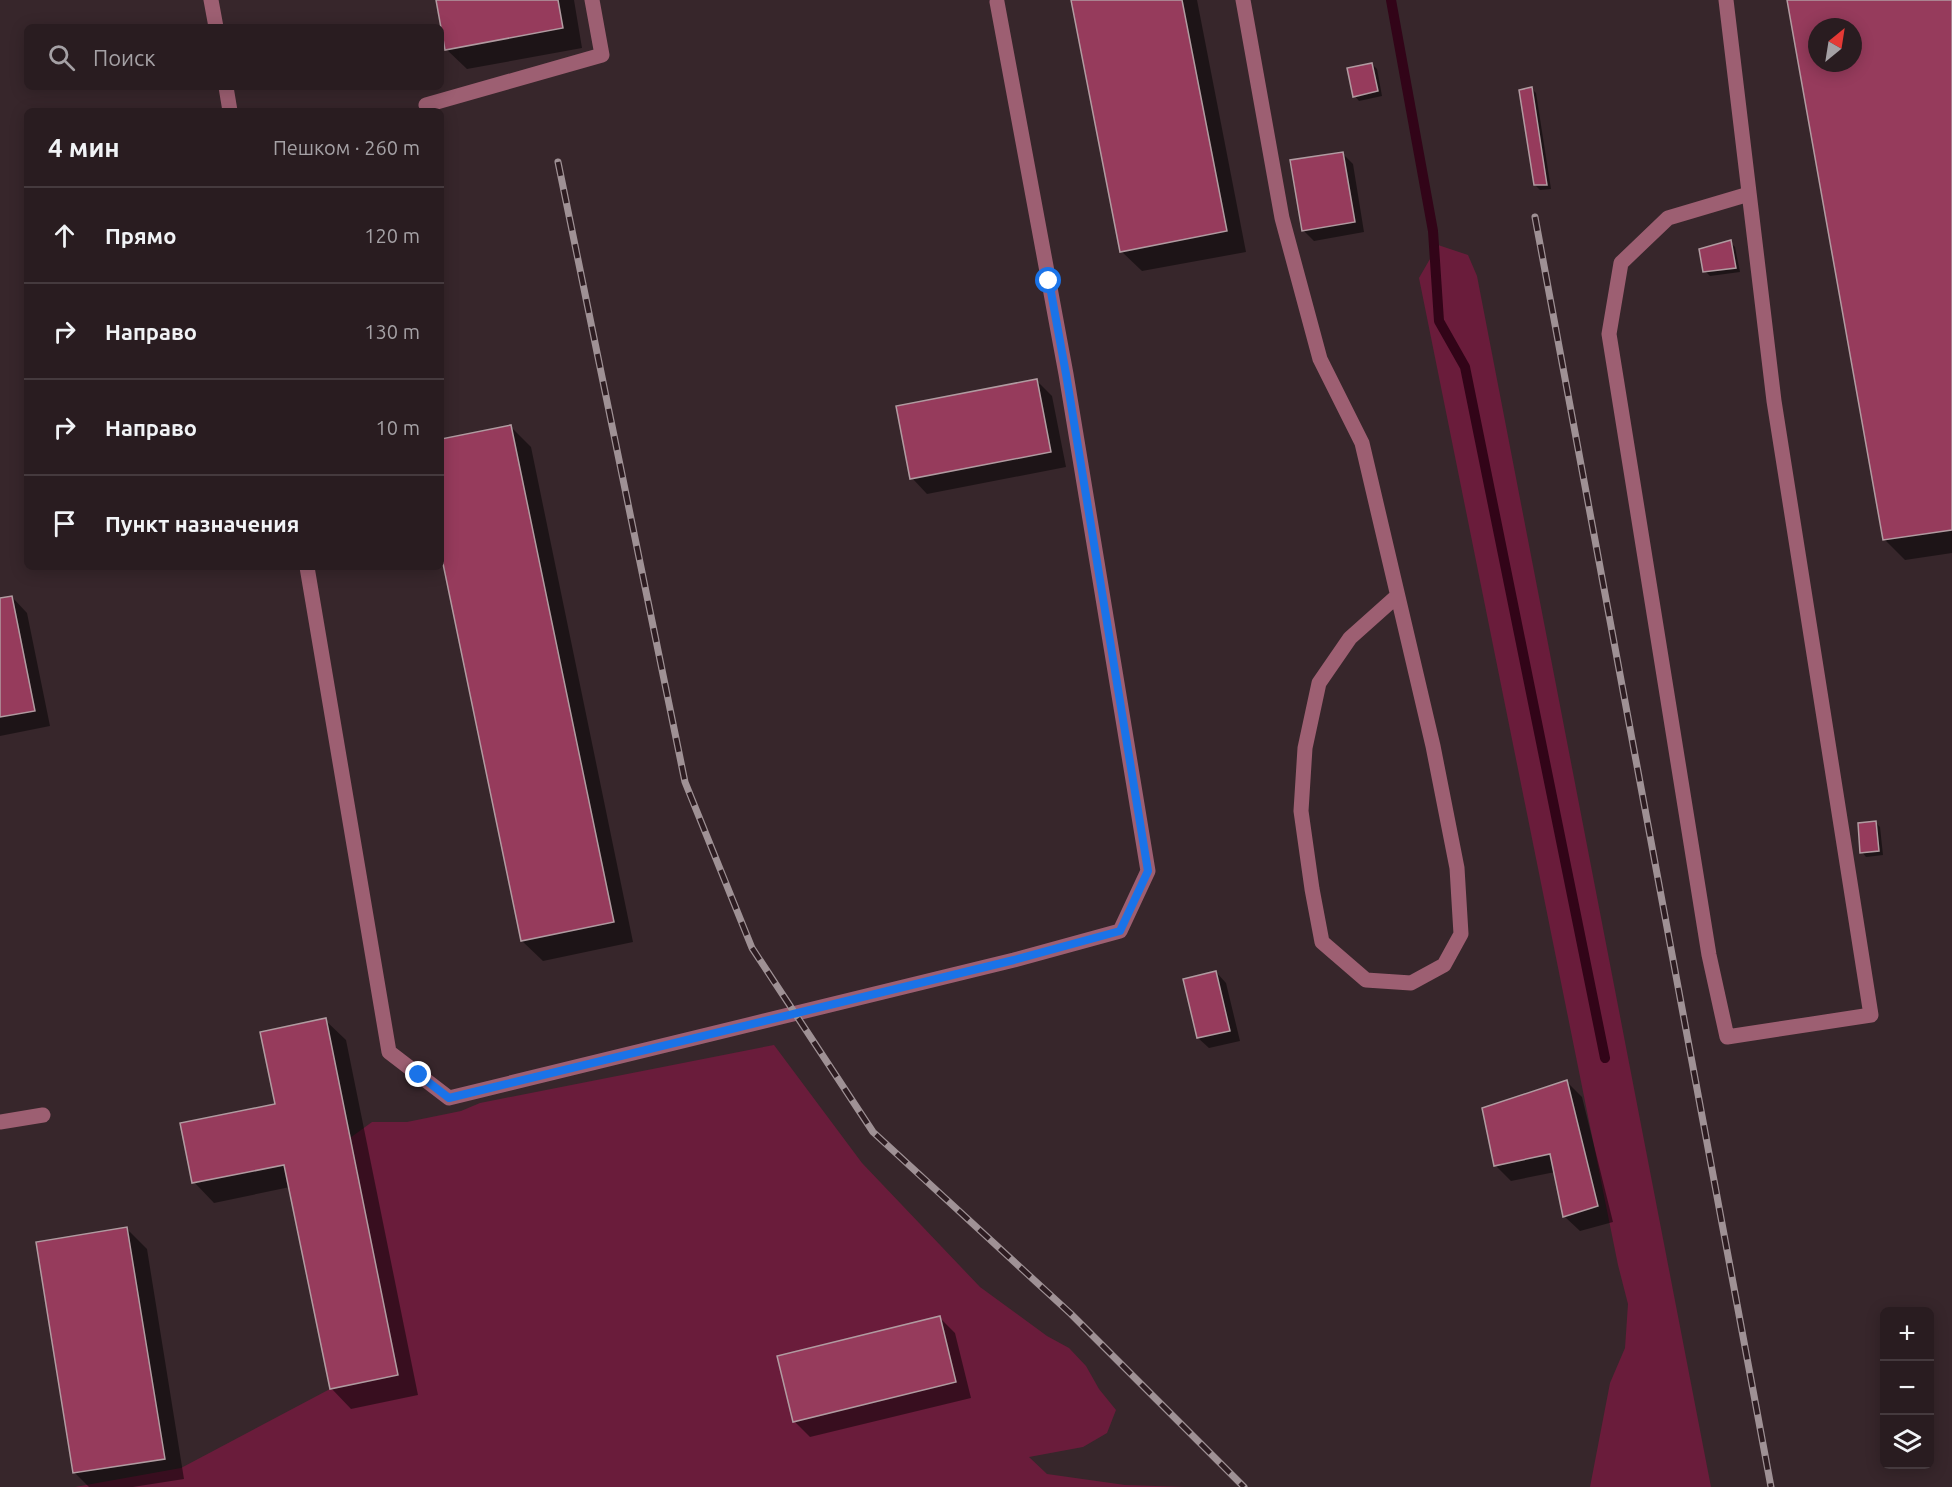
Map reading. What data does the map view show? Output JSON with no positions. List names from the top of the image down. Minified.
{"north":"top right","page":{"search":"Поиск","heading":["4 мин","Пешком · 260 m"],"list":[["Прямо","120 m"],["Направо","130 m"],["Направо","10 m"],"Пункт назначения"],"map_buttons":["+","−"]}}
